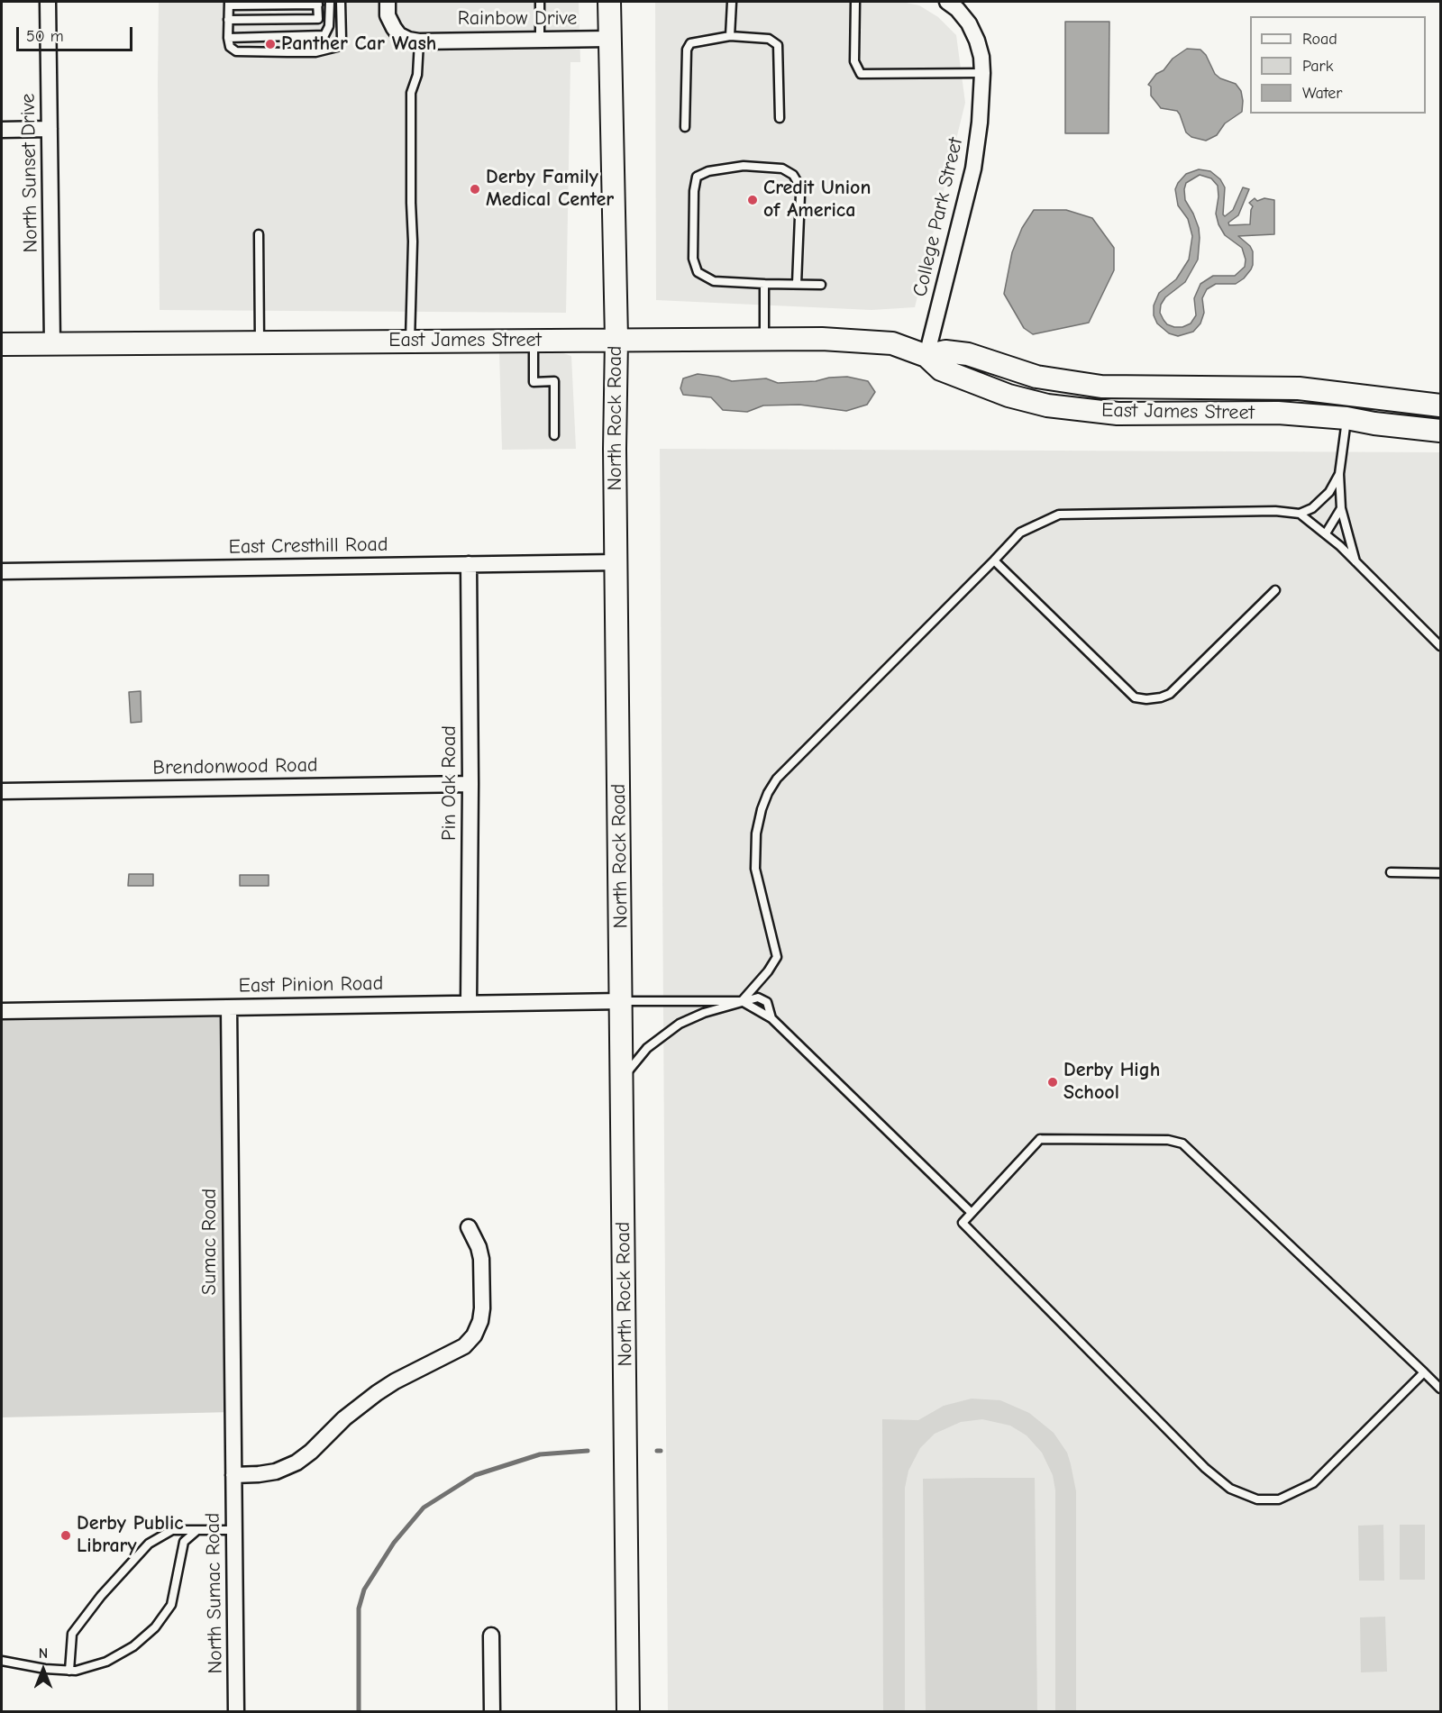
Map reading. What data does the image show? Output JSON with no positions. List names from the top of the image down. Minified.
{"streets":{"street":["Rainbow Drive","North Sunset Drive","College Park Street","East James Street","North Rock Road","East Cresthill Road","Brendonwood Road","Pin Oak Road","East Pinion Road","Sumac Road","North Sumac Road"]},"crossings":[["Rainbow Drive","North Rock Road"],["North Sunset Drive","East James Street"],["College Park Street","East James Street"],["East James Street","North Rock Road"],["North Rock Road","East Cresthill Road"],["North Rock Road","East Pinion Road"],["East Cresthill Road","Pin Oak Road"],["Brendonwood Road","Pin Oak Road"],["Pin Oak Road","East Pinion Road"],["East Pinion Road","Sumac Road"],["Sumac Road","North Sumac Road"]],"places":["Panther Car Wash","Derby Family Medical Center","Credit Union of America","Derby High School","Derby Public Library"],"legend":["Road","Park","Water"],"scale_bar":"50 m","north":"top"}
